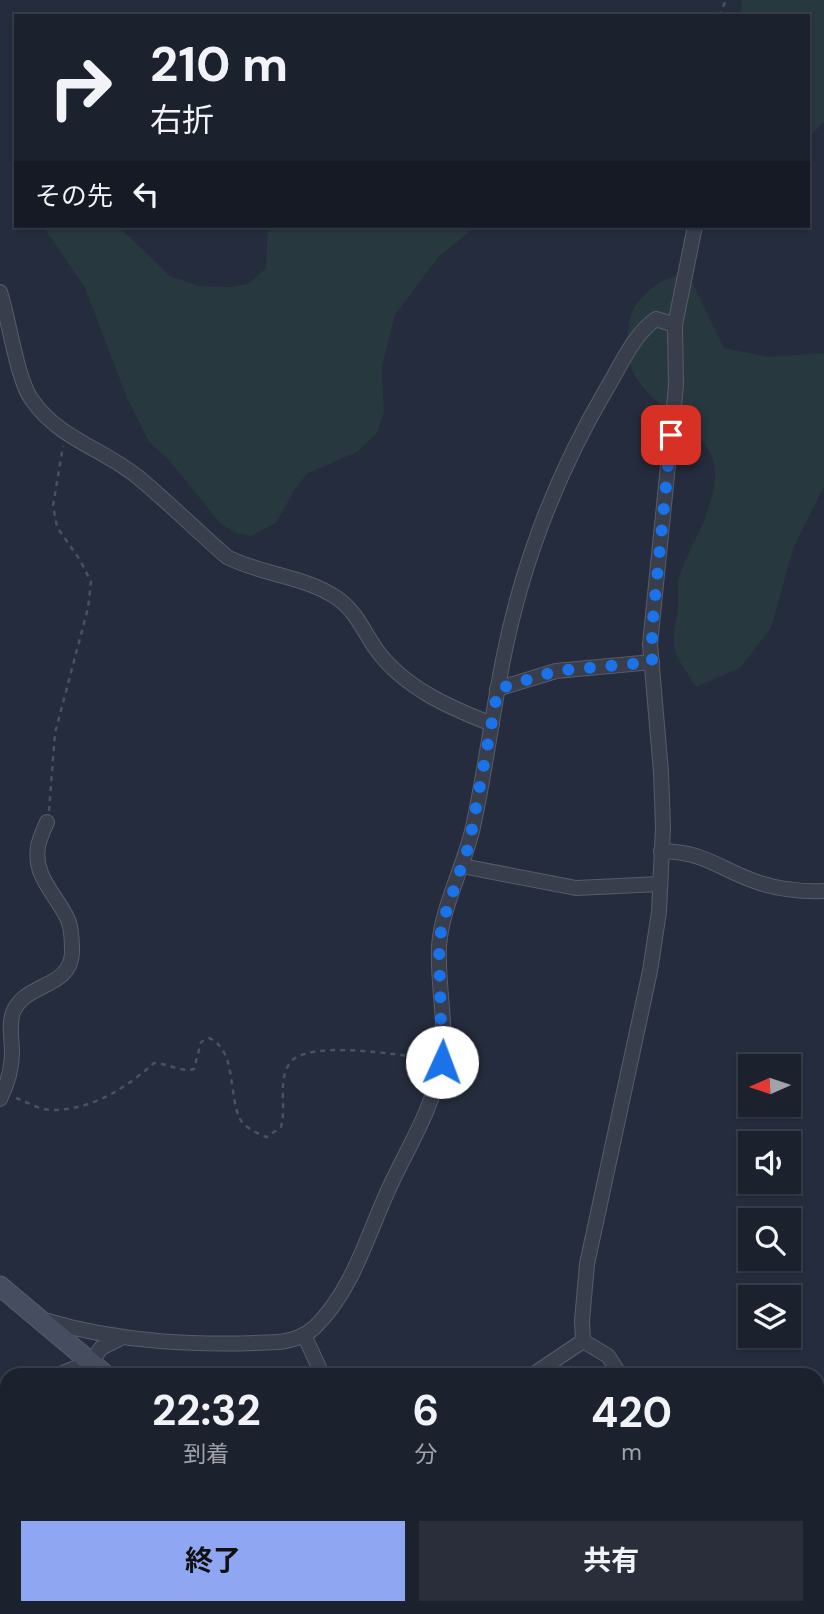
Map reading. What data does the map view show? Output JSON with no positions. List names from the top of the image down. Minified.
{"north":"left","page":{"turn":["210 m","右折"],"then":"その先","eta":["22:32","到着","6","分","420","m"],"buttons":["終了","共有"]}}
